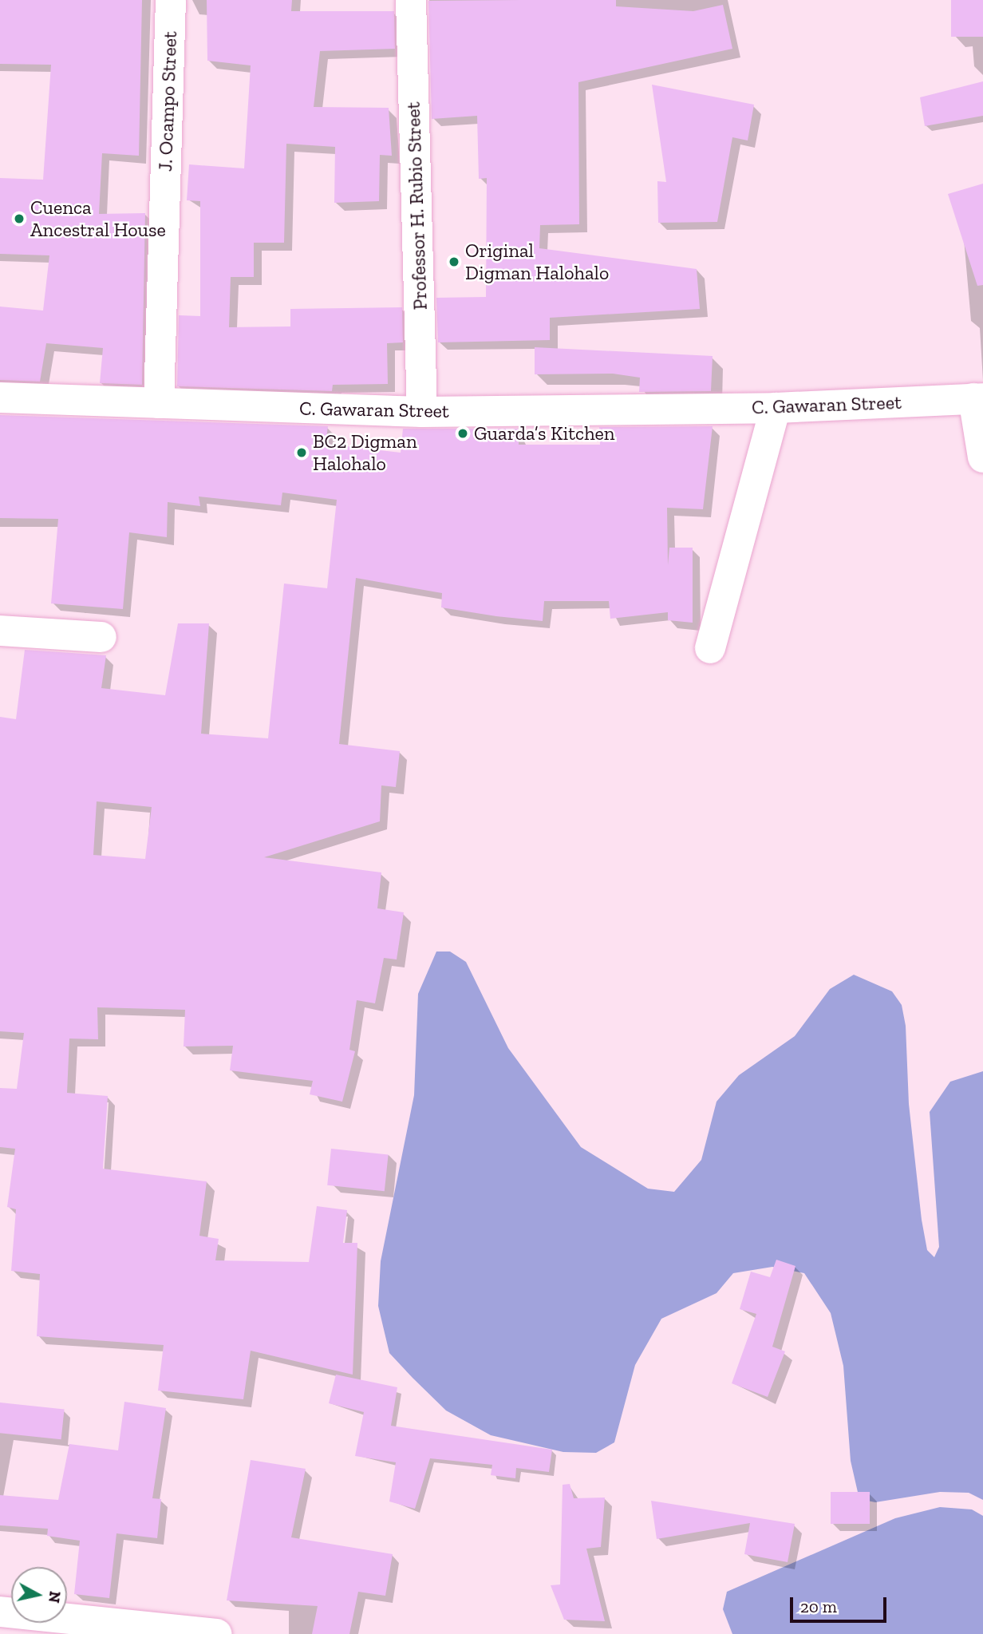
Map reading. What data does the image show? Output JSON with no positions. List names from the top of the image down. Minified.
{"streets":{"street":["J. Ocampo Street","Professor H. Rubio Street","C. Gawaran Street"]},"crossings":[["J. Ocampo Street","C. Gawaran Street"],["Professor H. Rubio Street","C. Gawaran Street"]],"places":["Cuenca Ancestral House","Original Digman Halohalo","Guarda’s Kitchen","BC2 Digman Halohalo"],"scale_bar":"20 m","north":"right"}
